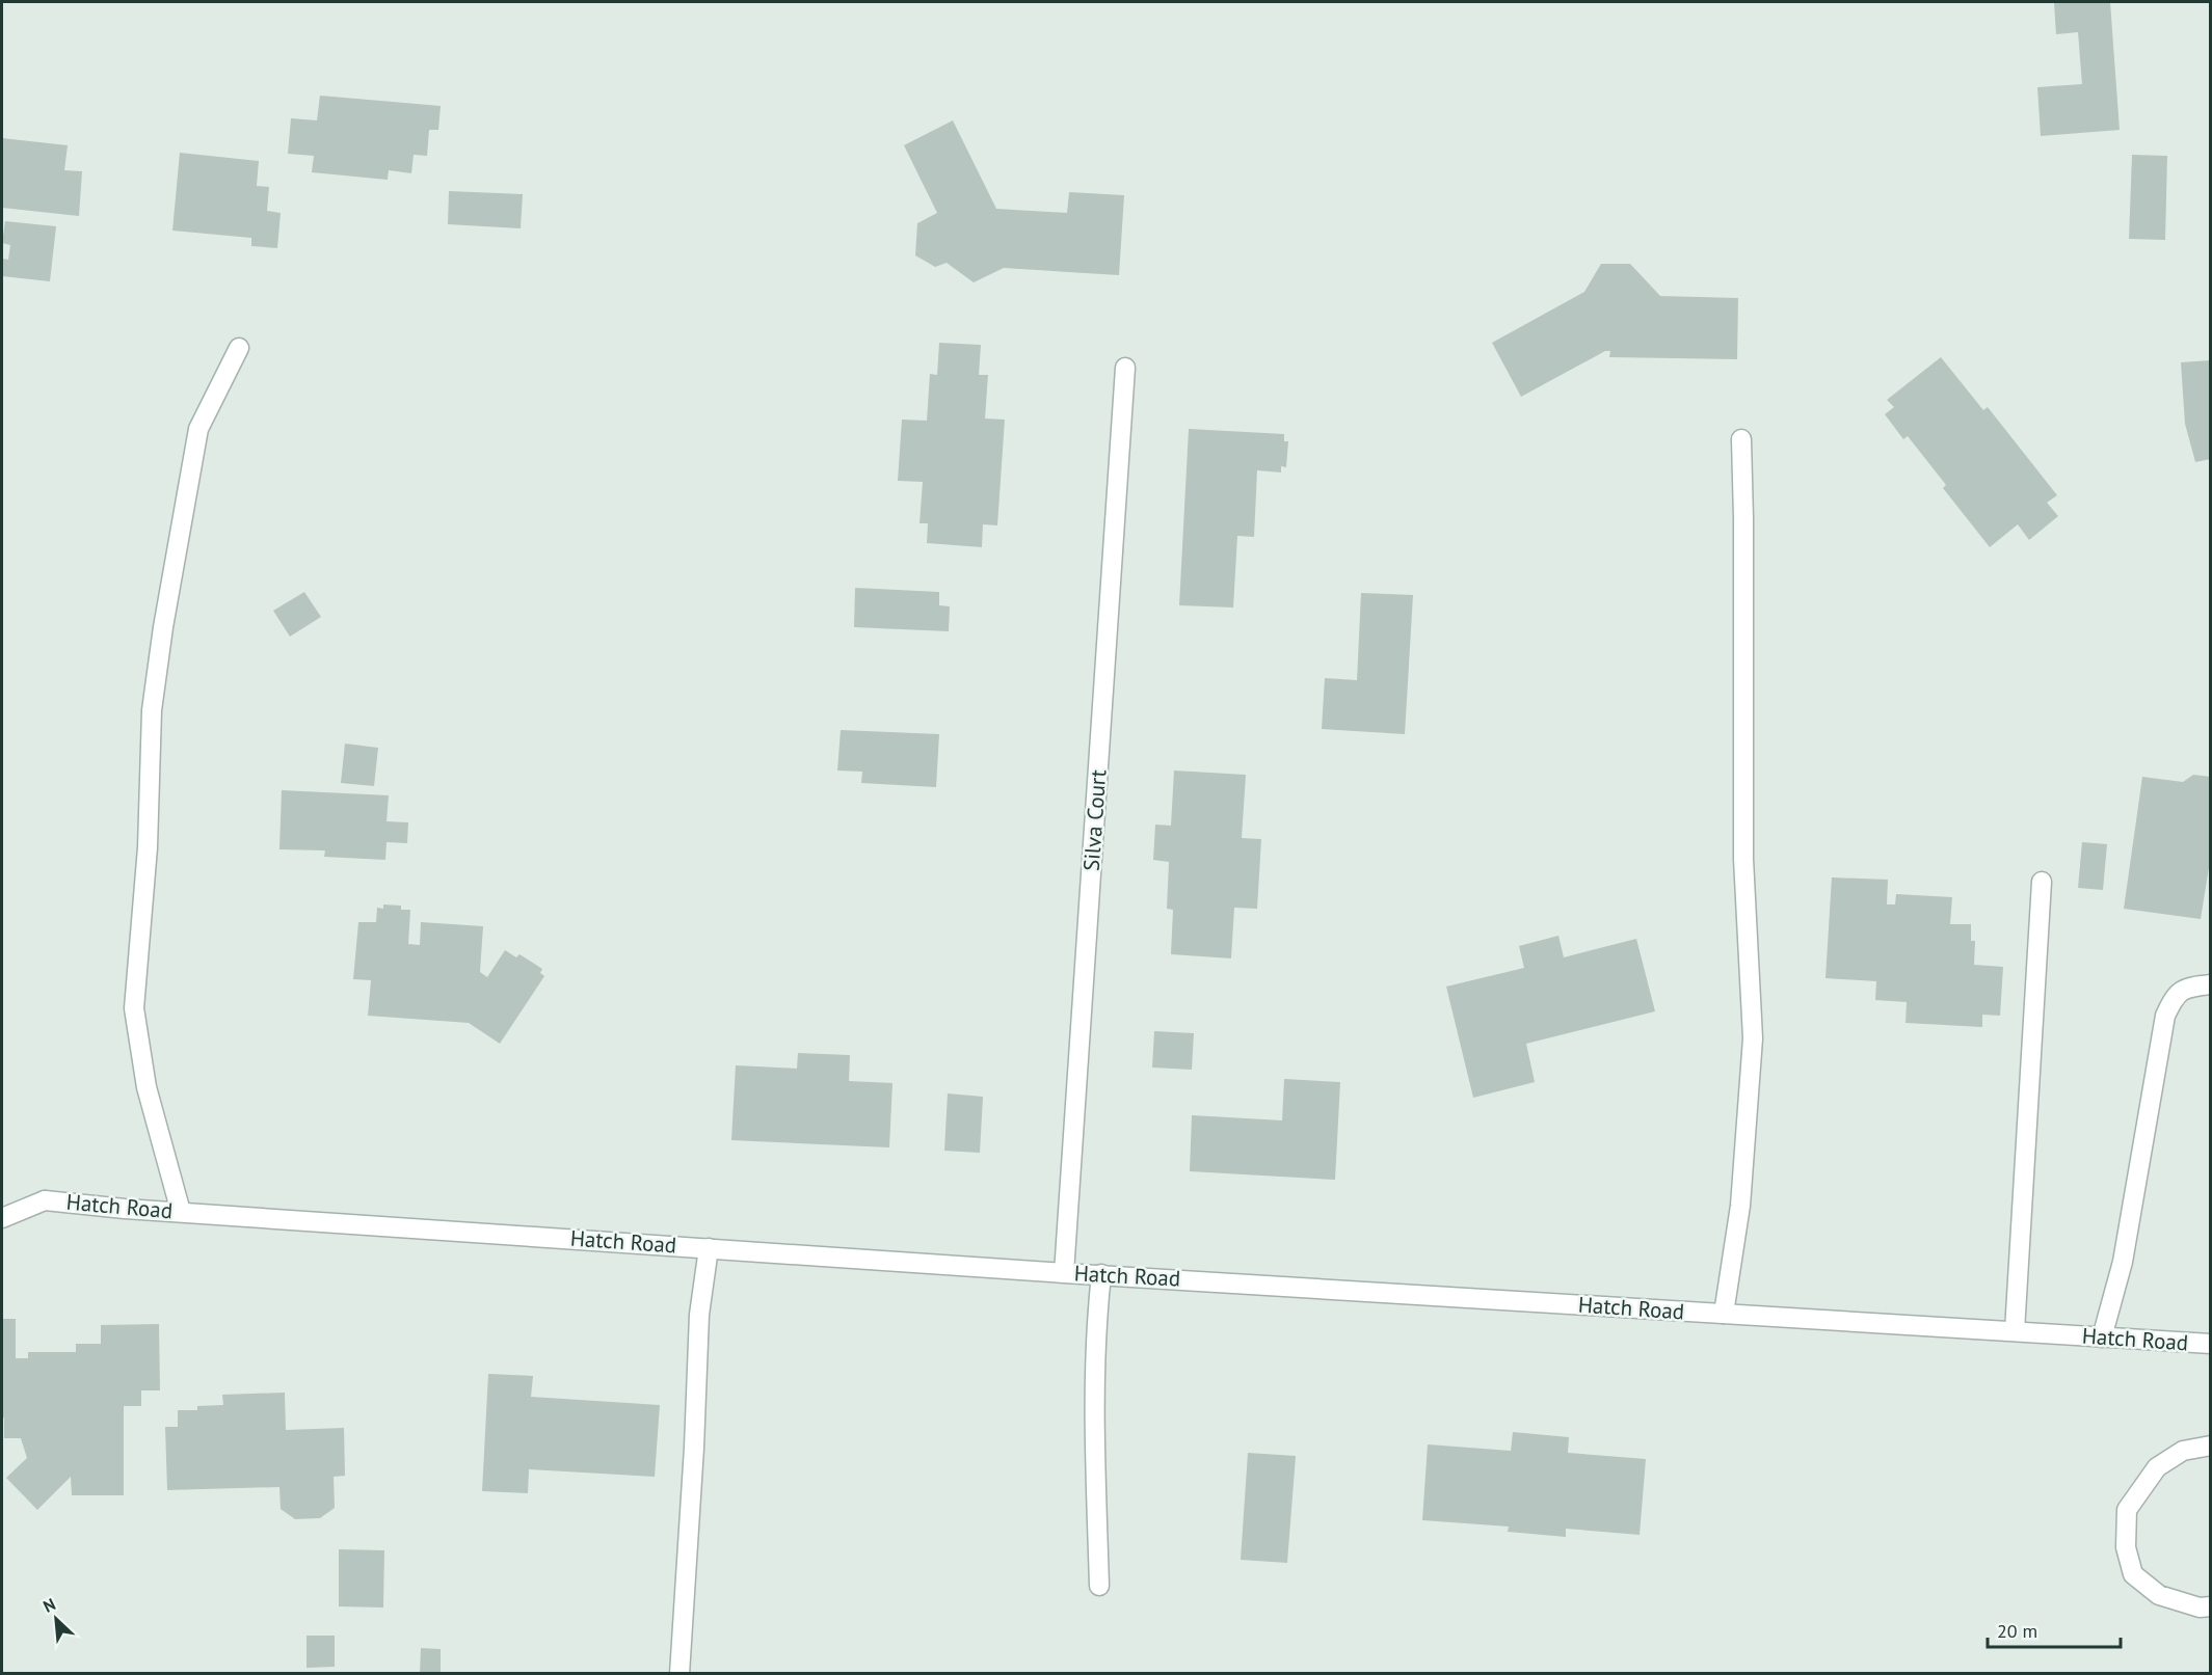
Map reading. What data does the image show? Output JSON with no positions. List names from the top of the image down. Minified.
{"streets":{"street":["Silva Court","Hatch Road"]},"crossings":[["Silva Court","Hatch Road"]],"scale_bar":"20 m","north":"top left"}
